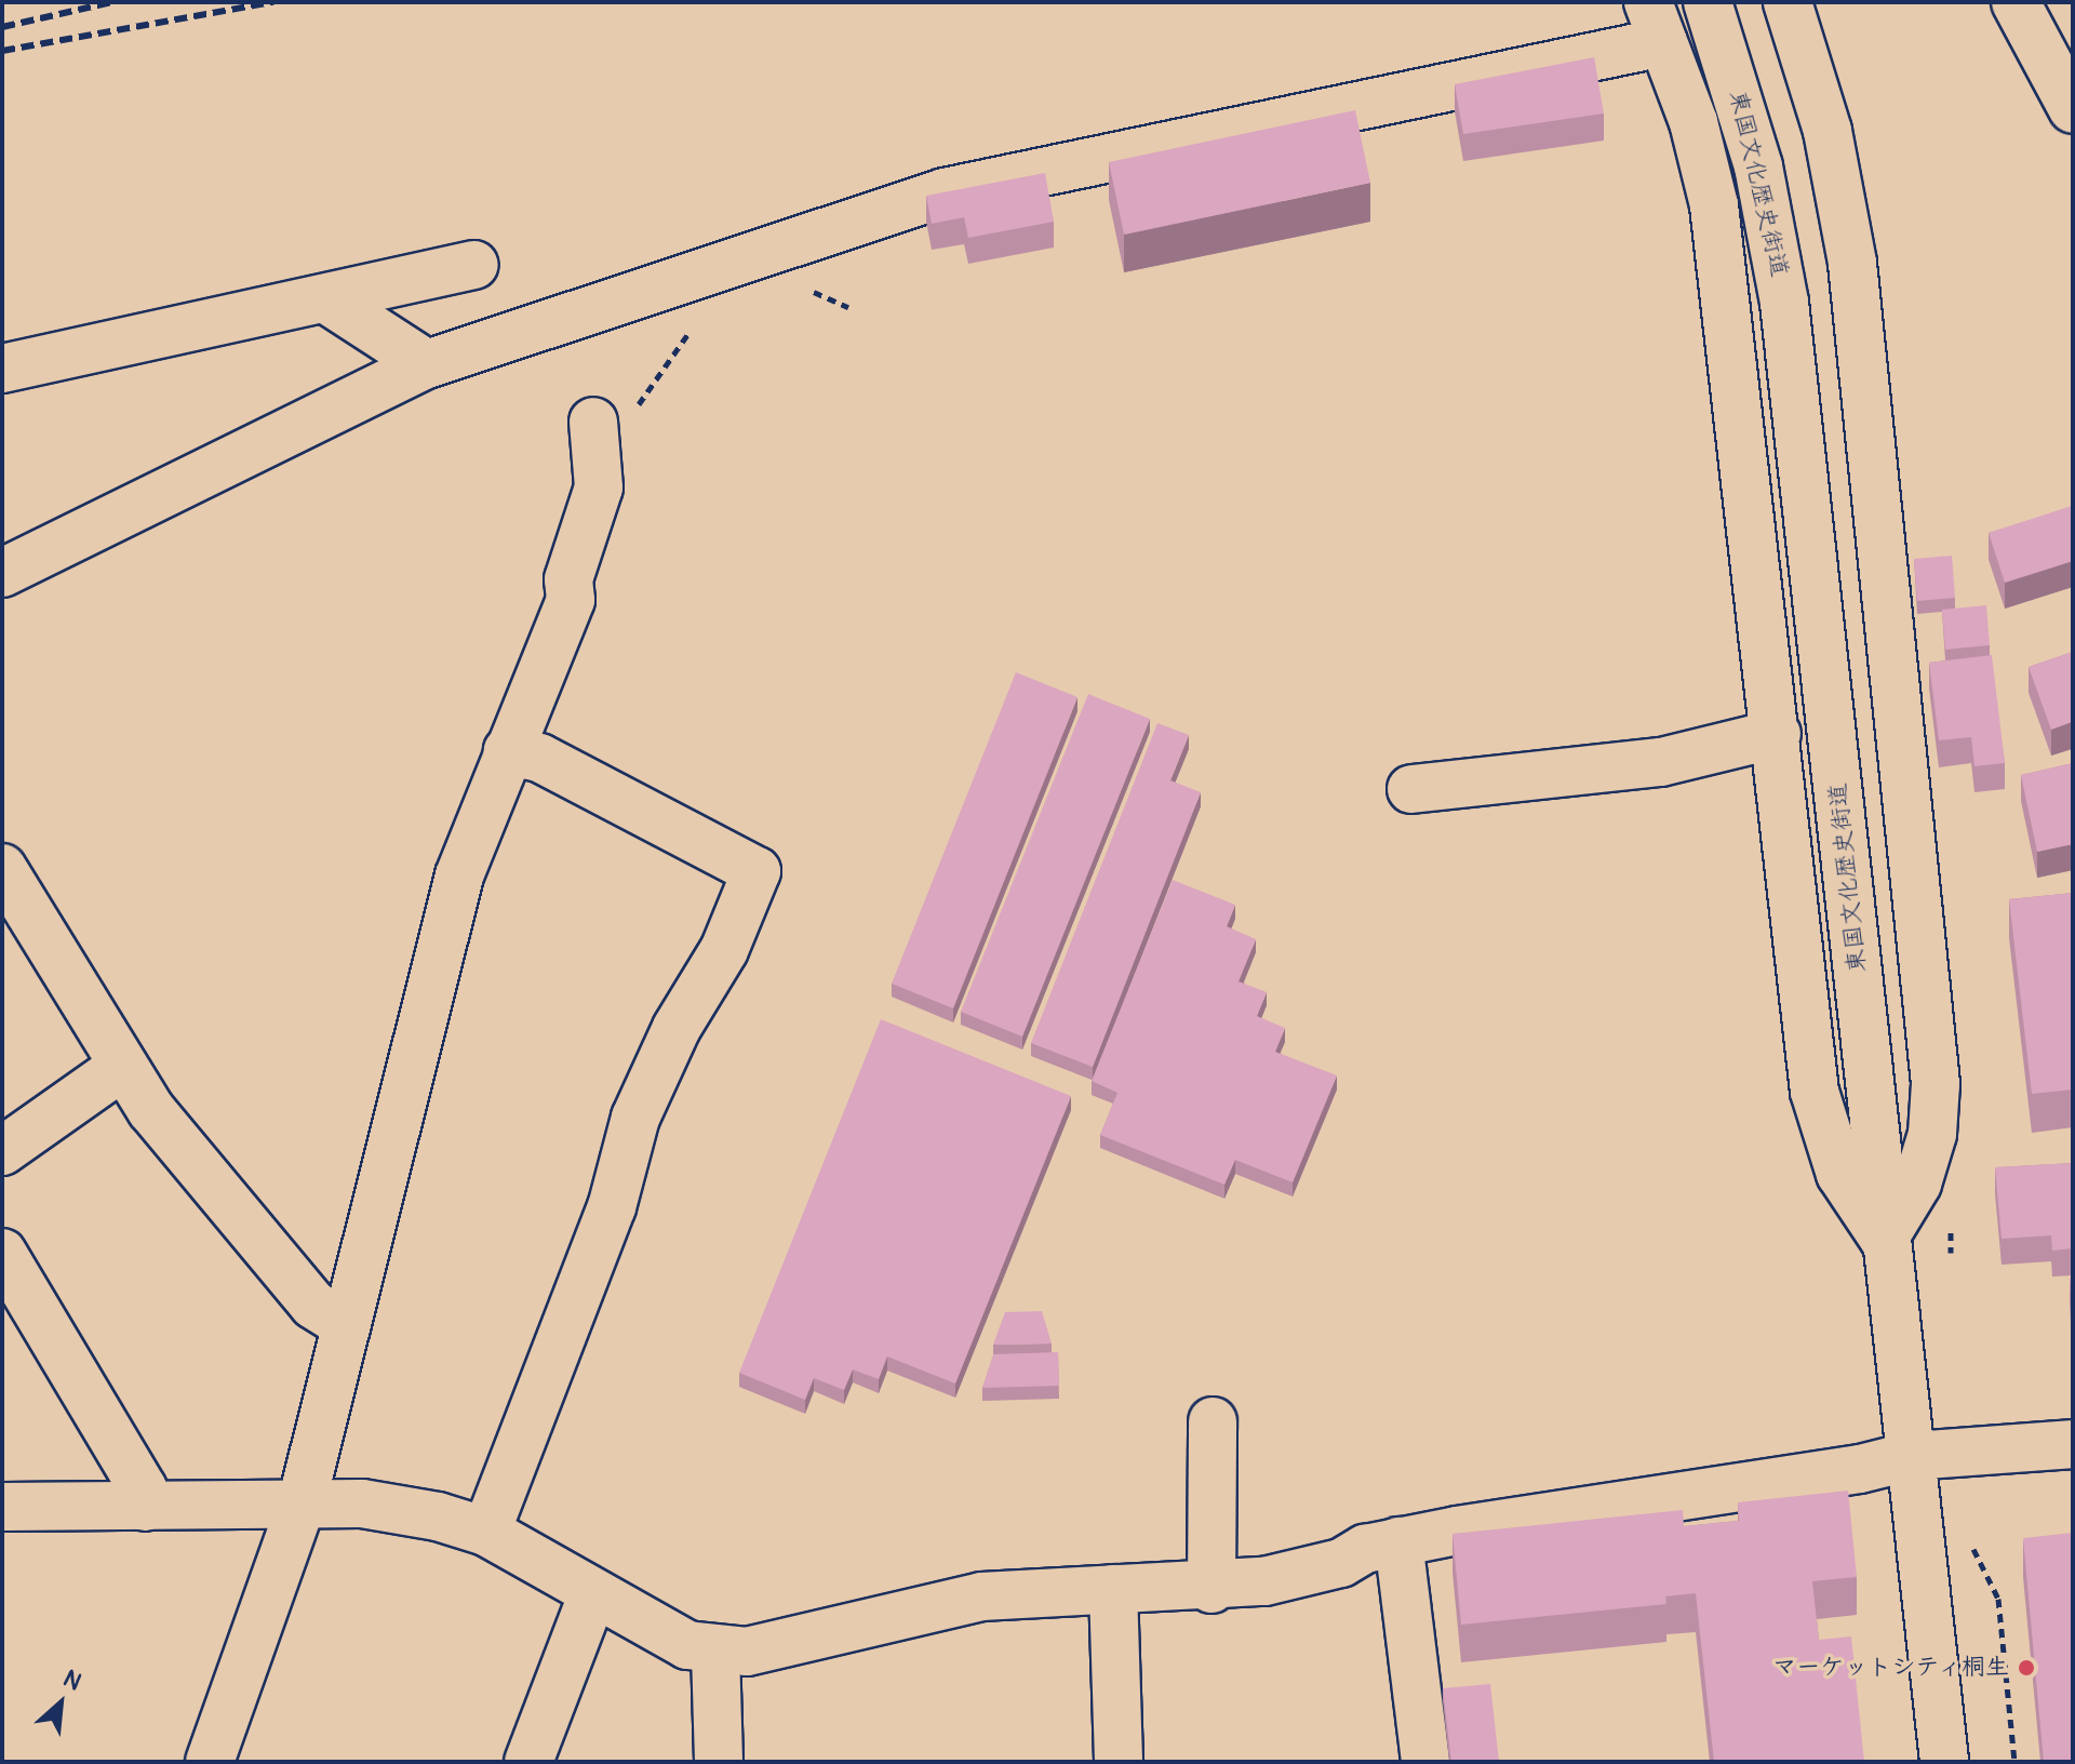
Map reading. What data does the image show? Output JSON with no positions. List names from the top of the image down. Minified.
{"streets":{"main road":["東国文化歴史街道"]},"places":["マーケットシティ桐生"],"north":"top right"}
